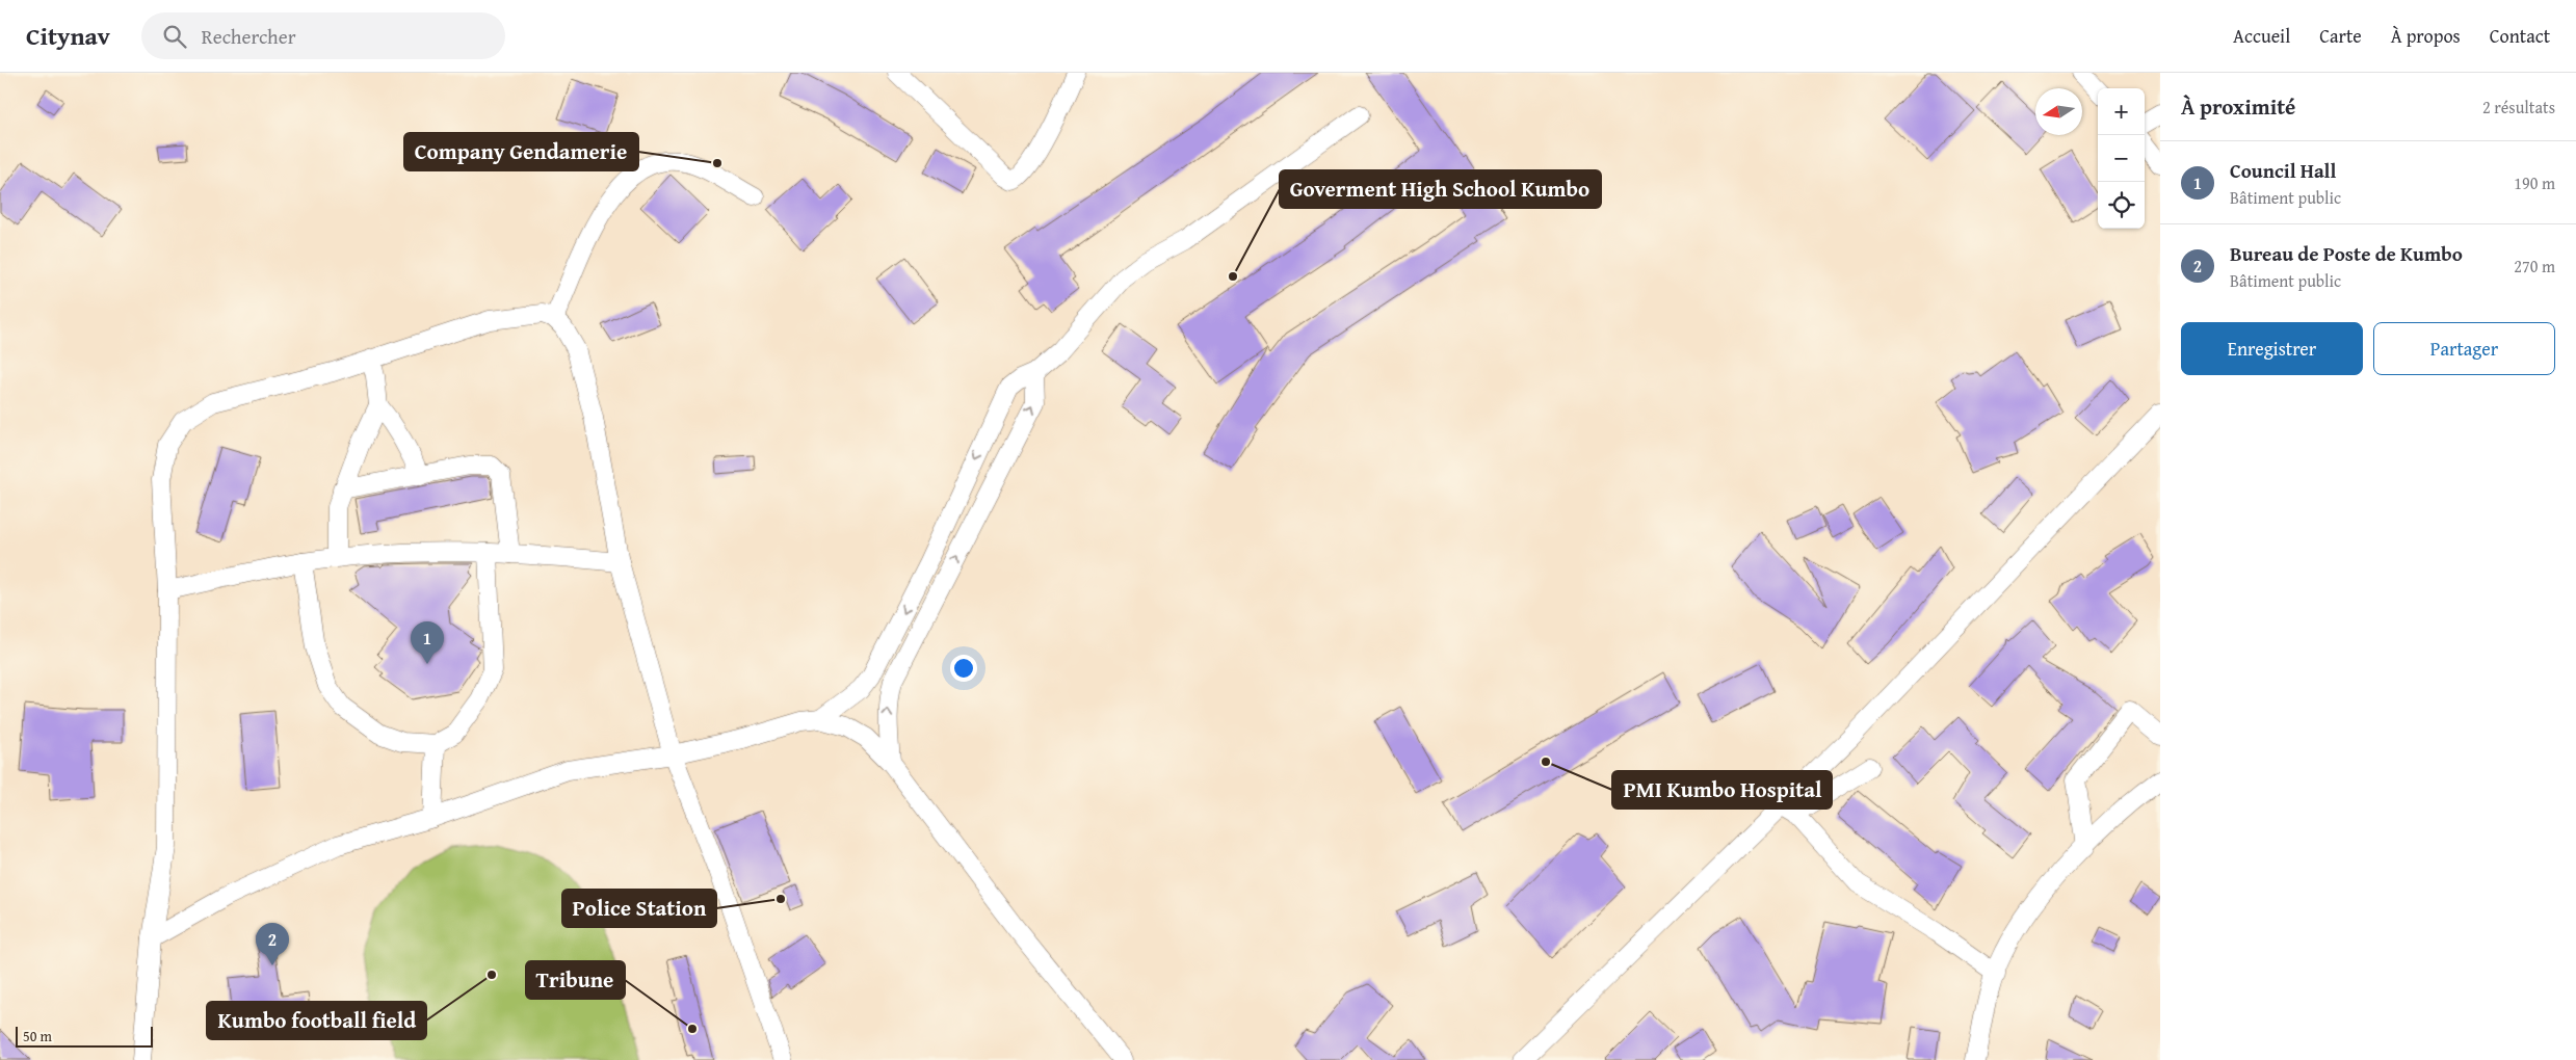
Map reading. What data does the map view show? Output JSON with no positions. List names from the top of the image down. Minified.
{"places":["Company Gendamerie","Goverment High School Kumbo","PMI Kumbo Hospital","Police Station","Kumbo football field","Tribune"],"scale_bar":"50 m","north":"left","page":{"header":"Citynav","search":"Rechercher","nav":["Accueil","Carte","À propos","Contact"],"heading":["À proximité","2 résultats"],"map_buttons":["+","−"],"list":[{"mark":"1","name":"Council Hall","note":"Bâtiment public","value":"190 m"},{"mark":"2","name":"Bureau de Poste de Kumbo","note":"Bâtiment public","value":"270 m"}],"buttons":["Enregistrer","Partager"],"pins":["1","2"],"scale":"50 m"}}
